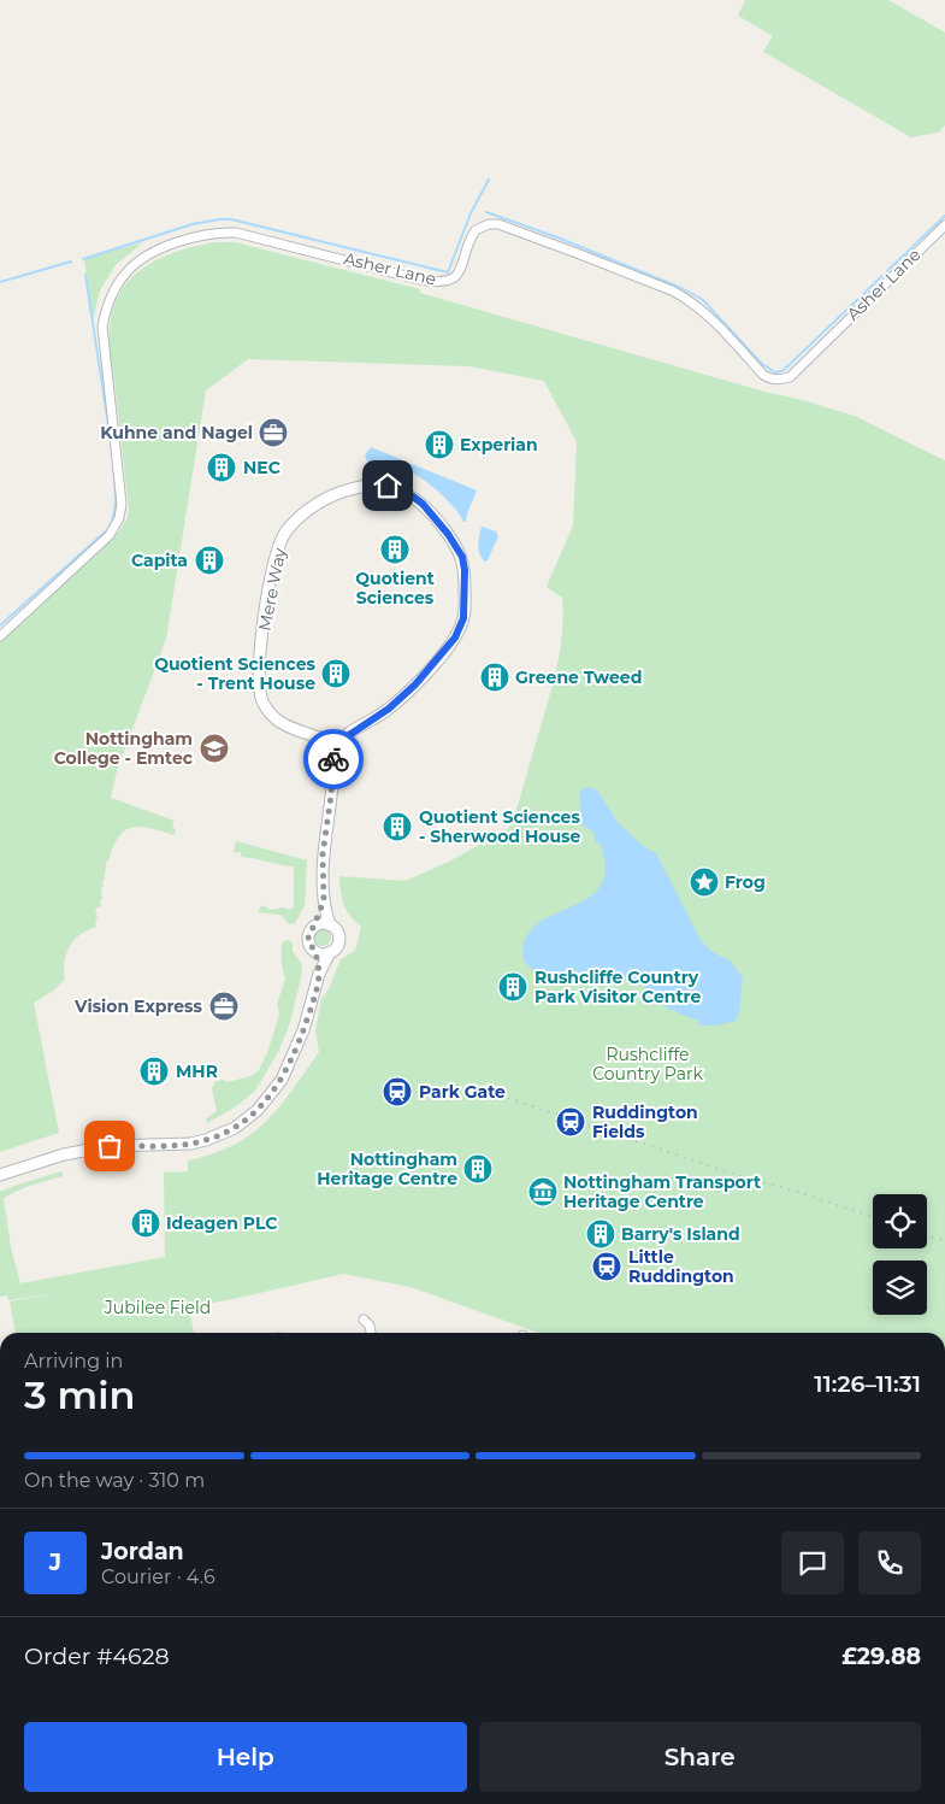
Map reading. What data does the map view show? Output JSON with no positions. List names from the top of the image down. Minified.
{"streets":{"street":["Asher Lane","Mere Way"]},"parks":["Rushcliffe Country Park","Jubilee Field"],"places":{"office":["Kuhne and Nagel","Vision Express"],"building":["Experian","NEC","Quotient Sciences","Capita","Quotient Sciences - Trent House","Greene Tweed","Quotient Sciences - Sherwood House","Rushcliffe Country Park Visitor Centre","MHR","Nottingham Heritage Centre","Ideagen PLC","Barry's Island"],"school or university":["Nottingham College - Emtec"],"place":["Frog"],"station":["Park Gate","Ruddington Fields","Little Ruddington"],"museum":["Nottingham Transport Heritage Centre"]},"page":{"heading":["3 min","Arriving in","11:26–11:31"],"panel":["Jordan","Courier · 4.6","Order #4628","£29.88"],"bar":"On the way · 310 m","round":"J","buttons":["Help","Share"]}}
